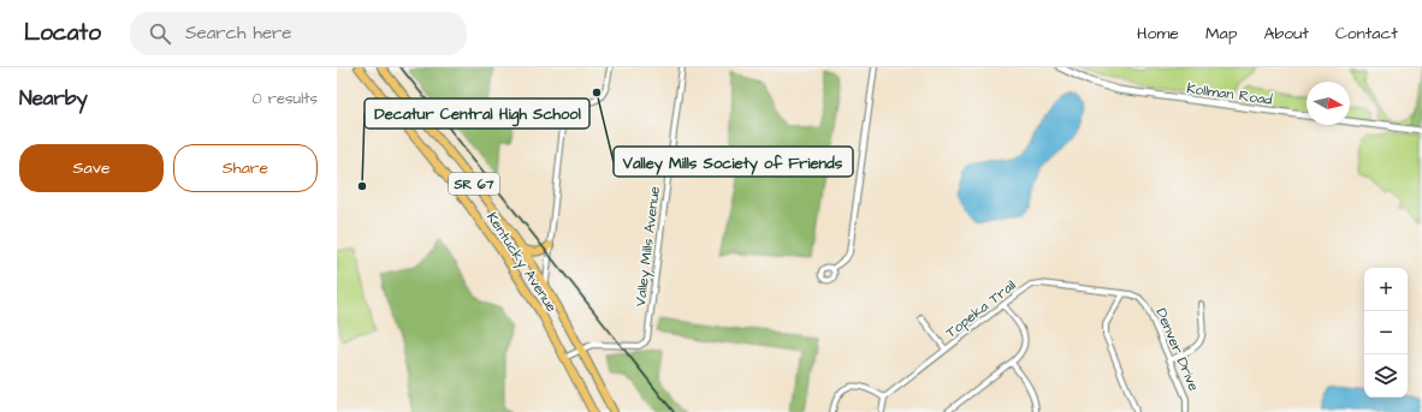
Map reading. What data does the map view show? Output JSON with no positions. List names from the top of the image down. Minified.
{"streets":{"main road":["SR 67","Kentucky Avenue"],"street":["Kollman Road","Valley Mills Avenue","Topeka Trail","Denver Drive"]},"crossings":[["Valley Mills Avenue","Kentucky Avenue"],["Topeka Trail","Denver Drive"]],"places":["Valley Mills Society of Friends","Decatur Central High School"],"north":"right","page":{"header":"Locato","search":"Search here","nav":["Home","Map","About","Contact"],"heading":["Nearby","0 results"],"buttons":["Save","Share"],"map_buttons":["+","−"]}}
